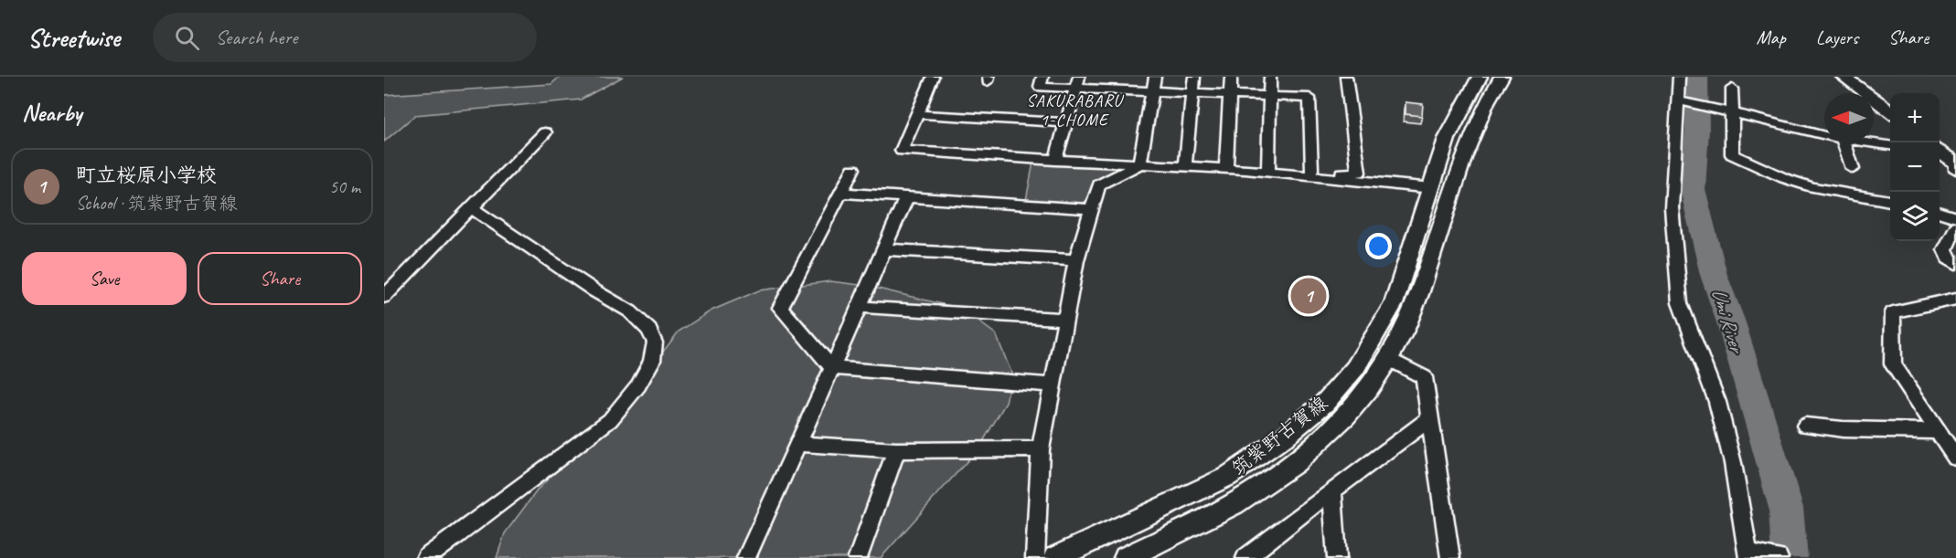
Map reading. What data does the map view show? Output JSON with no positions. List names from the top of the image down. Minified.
{"streets":{"main road":["筑紫野古賀線"]},"districts":["SAKURABARU 1-CHOME"],"water":["Umi River"],"north":"left","page":{"header":"Streetwise","search":"Search here","nav":["Map","Layers","Share"],"heading":"Nearby","map_buttons":["+","−"],"list":[{"mark":"1","name":"町立桜原小学校","note":"School · 筑紫野古賀線","value":"50 m"}],"buttons":["Save","Share"],"pins":"1"}}
